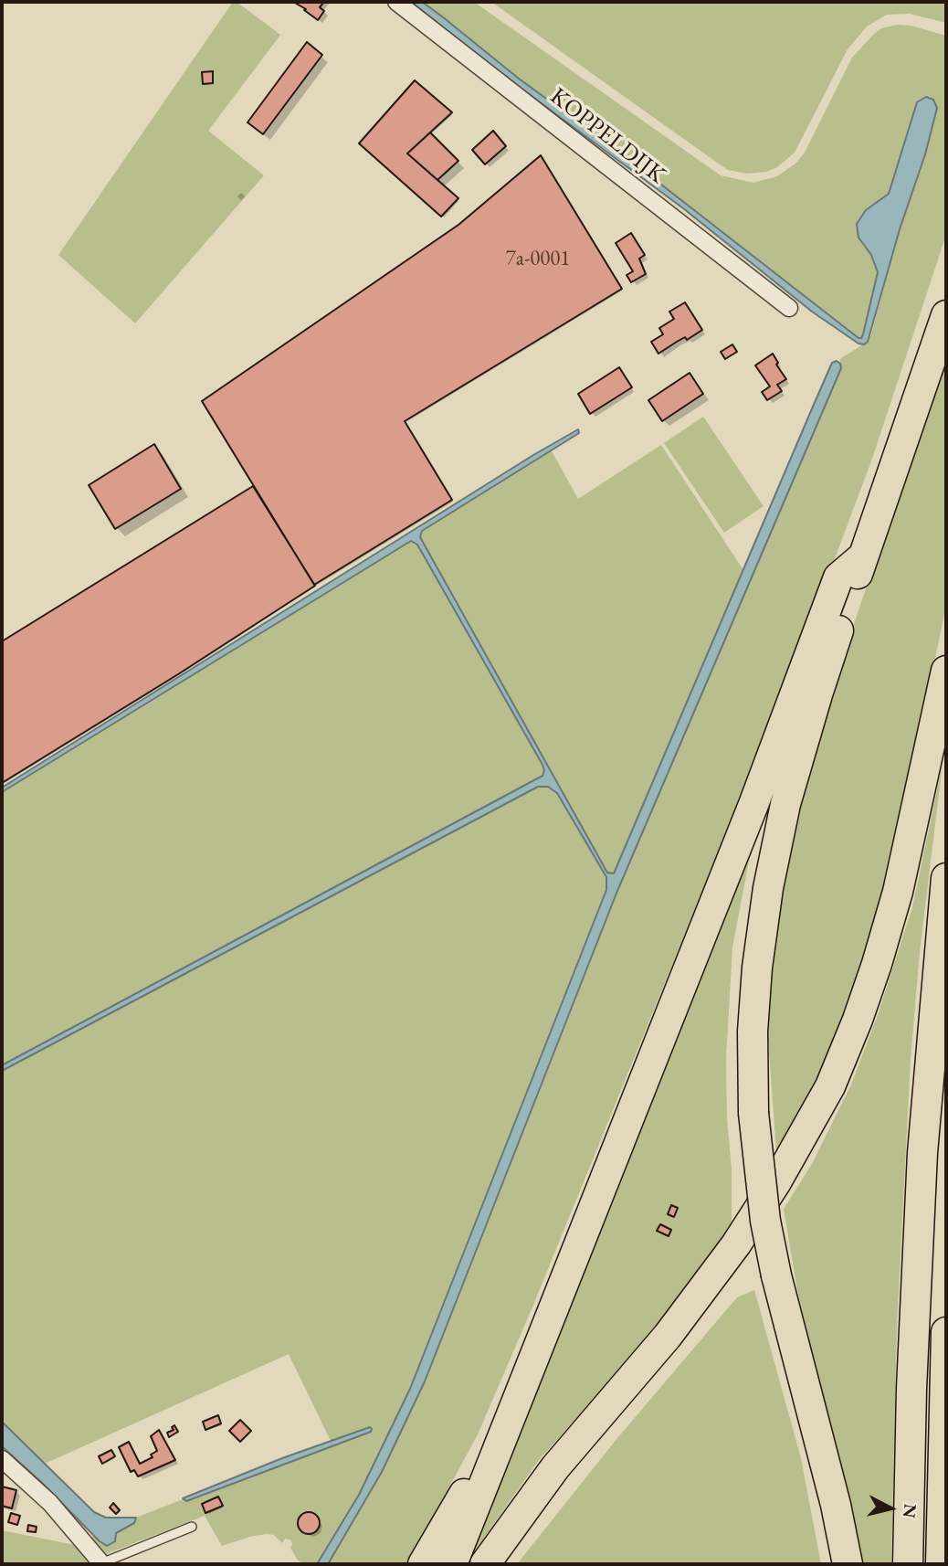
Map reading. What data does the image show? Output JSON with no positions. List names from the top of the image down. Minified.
{"streets":{"street":["KOPPELDIJK"]},"house_numbers":["7a-0001"],"north":"right"}
